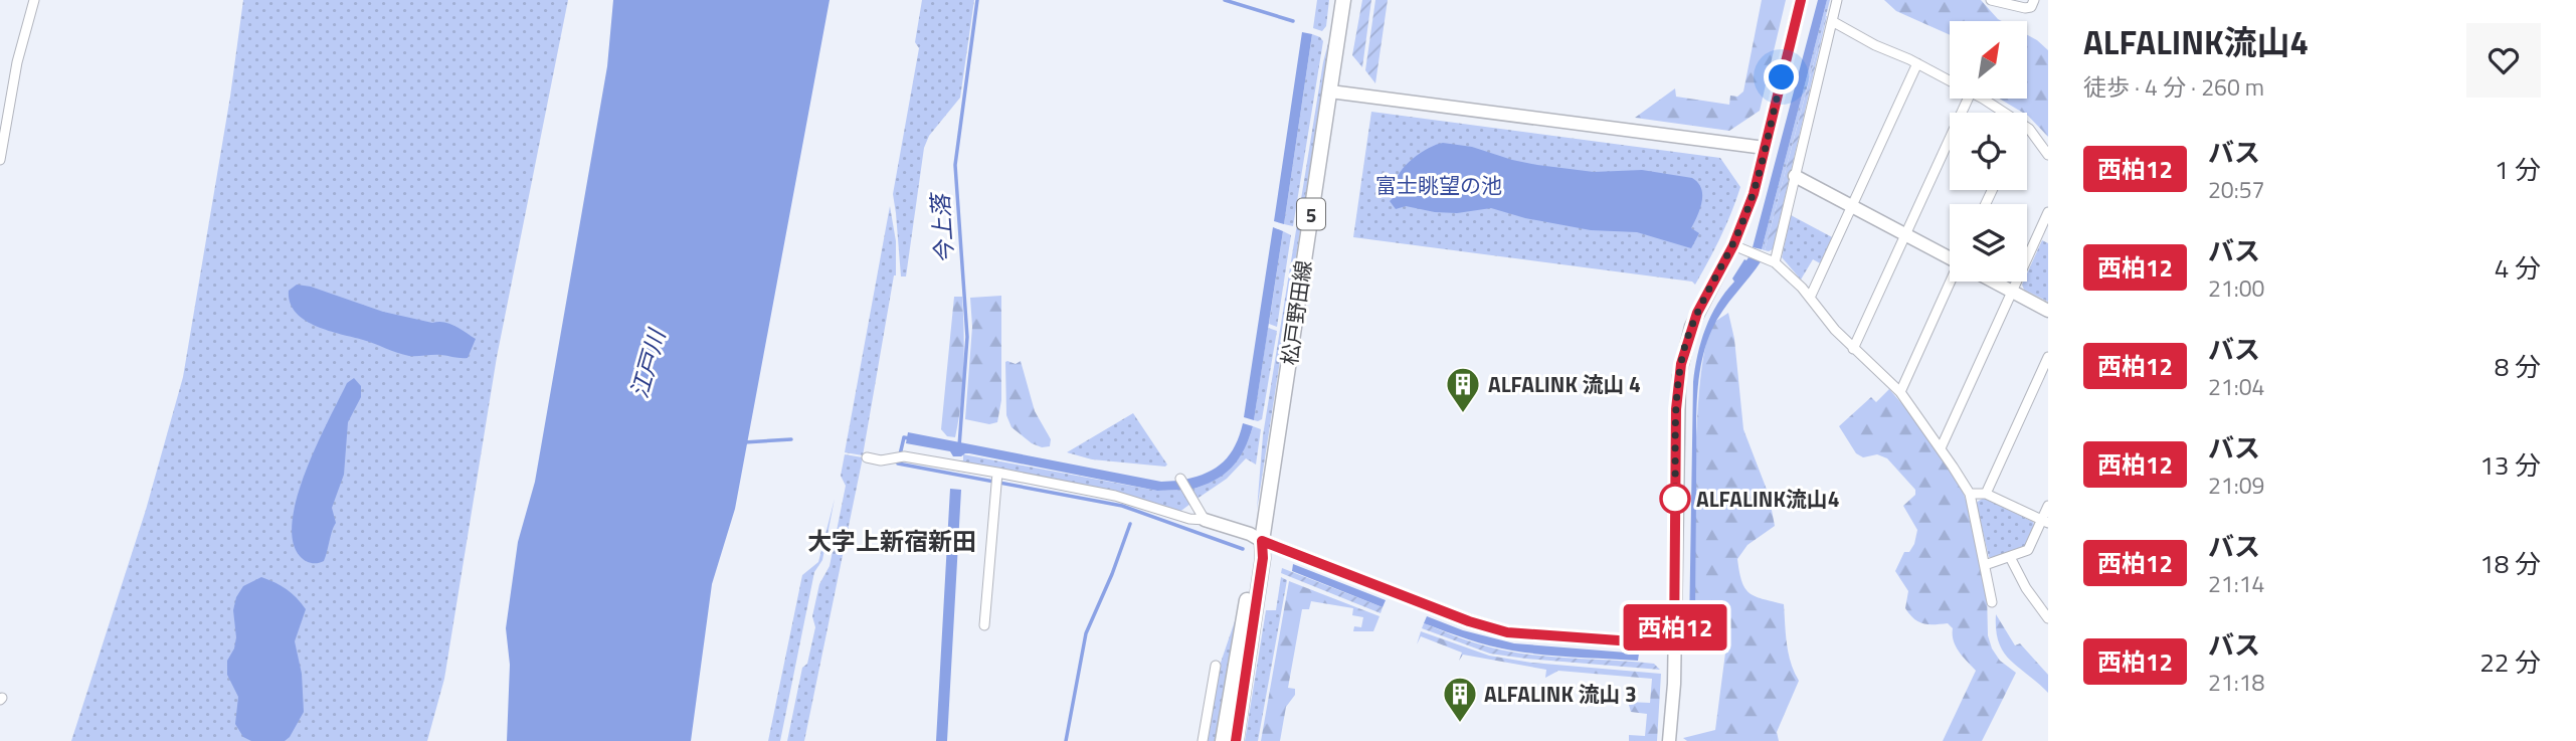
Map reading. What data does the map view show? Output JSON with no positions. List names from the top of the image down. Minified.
{"streets":{"main road":["5","松戸野田線"]},"districts":["大字上新宿新田"],"water":["今上落","江戸川"],"parks":["富士眺望の池"],"places":{"building":["ALFALINK 流山 4","ALFALINK 流山 3"],"other":["ALFALINK流山4"]},"lines":["bus line 西柏12"],"north":"top right","page":{"on_map":"西柏12","heading":["ALFALINK流山4","徒歩 · 4 分 · 260 m"],"list":[{"mark":"西柏12","name":"バス","note":"20:57","value":"1 分"},{"mark":"西柏12","name":"バス","note":"21:00","value":"4 分"},{"mark":"西柏12","name":"バス","note":"21:04","value":"8 分"},{"mark":"西柏12","name":"バス","note":"21:09","value":"13 分"},{"mark":"西柏12","name":"バス","note":"21:14","value":"18 分"},{"mark":"西柏12","name":"バス","note":"21:18","value":"22 分"}]}}
